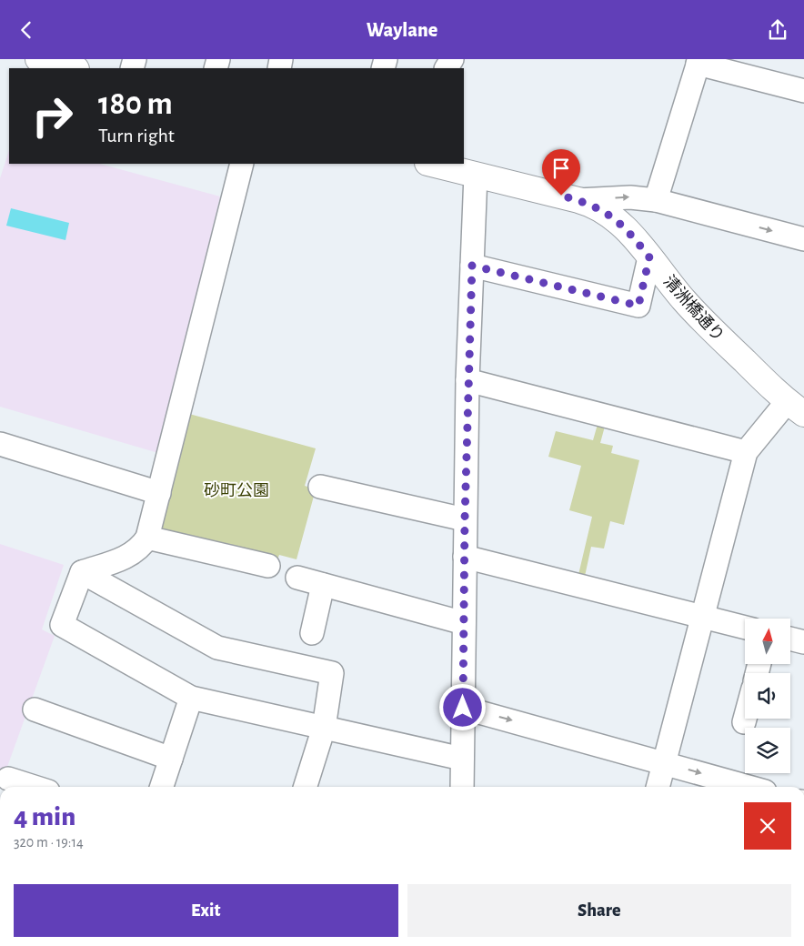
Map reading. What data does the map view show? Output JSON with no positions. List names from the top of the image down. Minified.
{"streets":{"main road":["清洲橋通り"]},"parks":["砂町公園"],"north":"top","page":{"header":"Waylane","turn":["180 m","Turn right"],"heading":["4 min","320 m · 19:14"],"buttons":["Exit","Share"]}}
